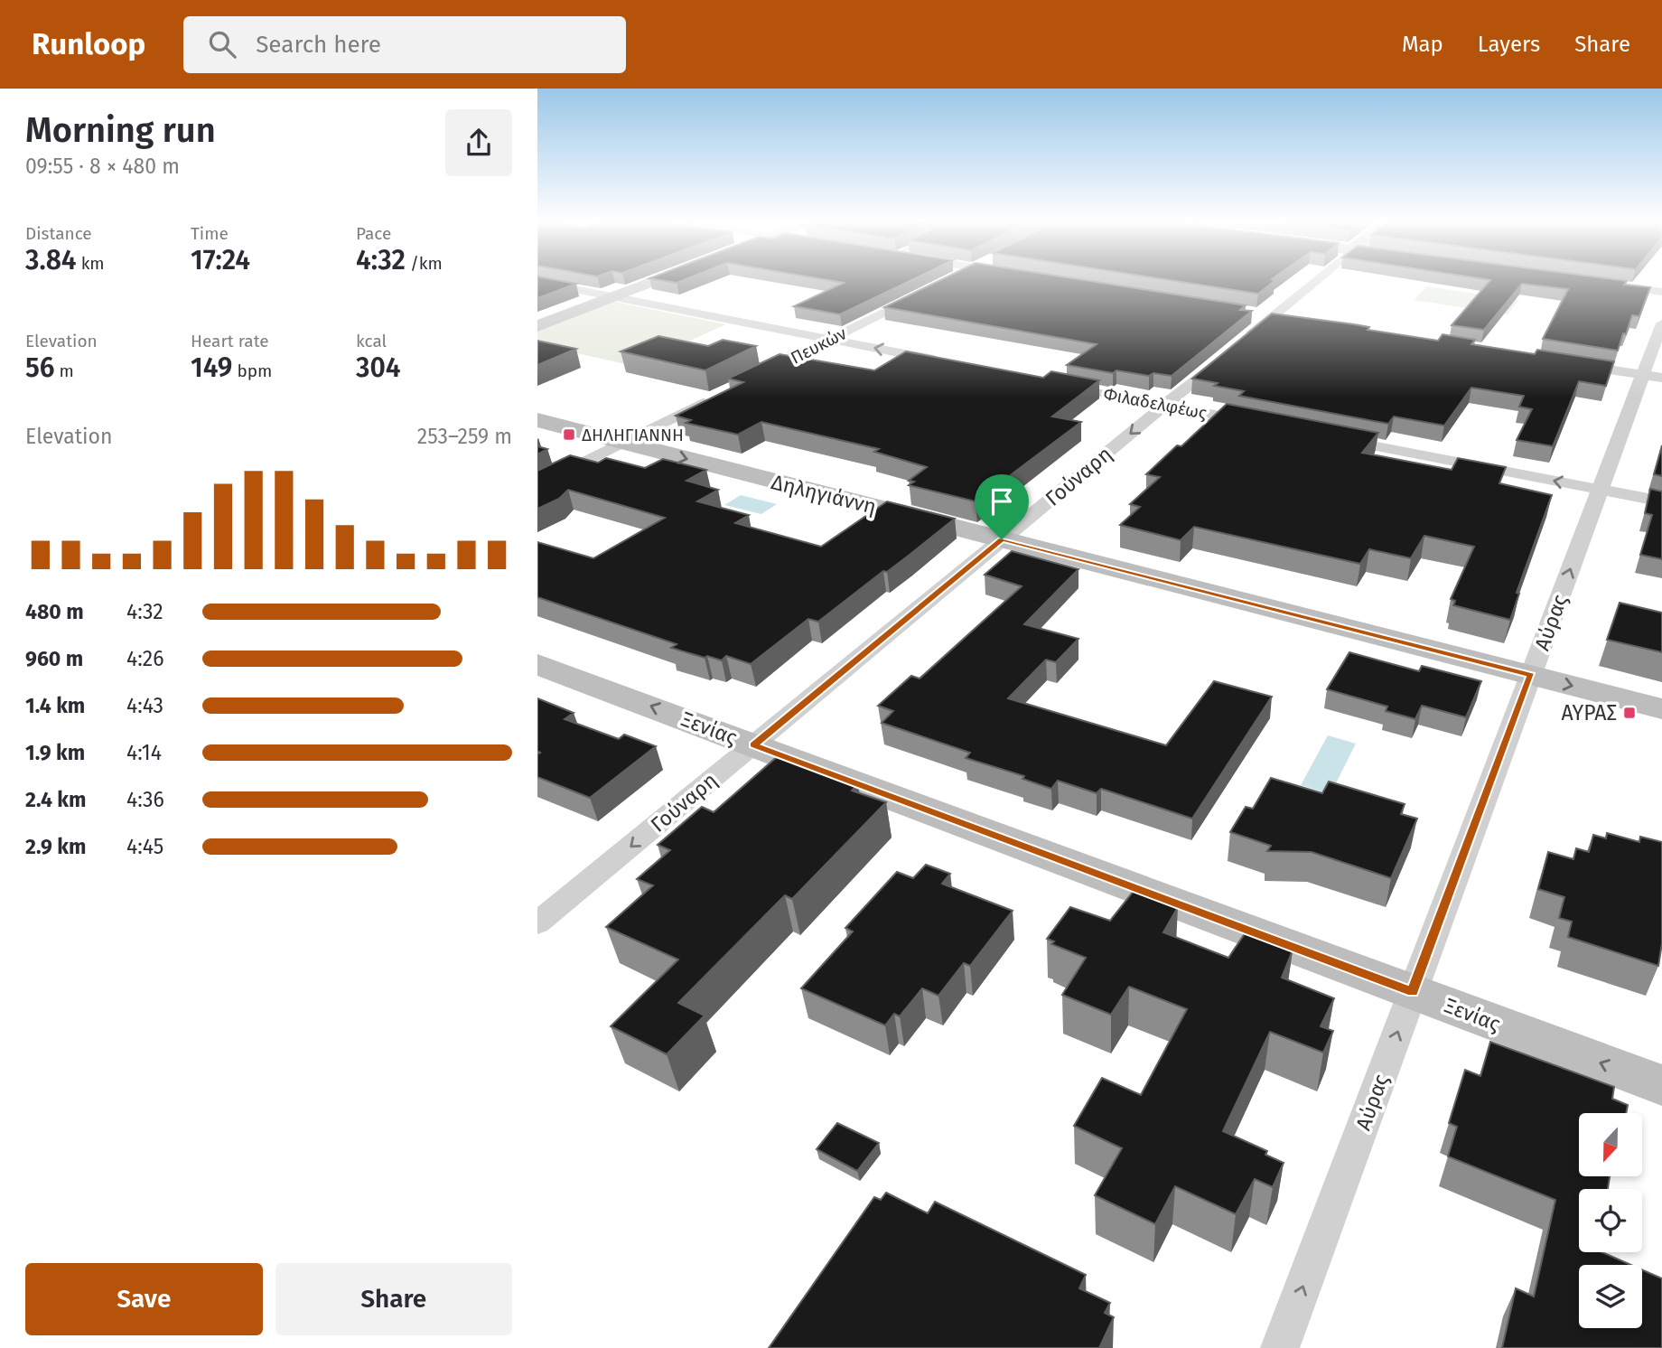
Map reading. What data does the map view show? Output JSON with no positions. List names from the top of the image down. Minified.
{"streets":{"street":["Πευκών","Φιλαδελφέως","Γούναρη","Δηληγιάννη","Αύρας","Ξενίας"]},"crossings":[["Φιλαδελφέως","Γούναρη"],["Γούναρη","Δηληγιάννη"],["Γούναρη","Ξενίας"],["Δηληγιάννη","Αύρας"],["Αύρας","Ξενίας"]],"one_way":["Γούναρη","Αύρας","Ξενίας"],"places":{"transit":["ΔΗΛΗΓΙΑΝΝΗ","ΑΥΡΑΣ"]},"north":"bottom","page":{"header":"Runloop","search":"Search here","nav":["Map","Layers","Share"],"heading":["Morning run","09:55 · 8 × 480 m"],"stats":[["Distance","3.84 km"],["Time","17:24"],["Pace","4:32 /km"],["Elevation","56 m"],["Heart rate","149 bpm"],["kcal","304"]],"chart":["Elevation","253–259 m"],"list":[{"name":"480 m","note":"4:32"},{"name":"960 m","note":"4:26"},{"name":"1.4 km","note":"4:43"},{"name":"1.9 km","note":"4:14"},{"name":"2.4 km","note":"4:36"},{"name":"2.9 km","note":"4:45"}],"buttons":["Save","Share"]}}
